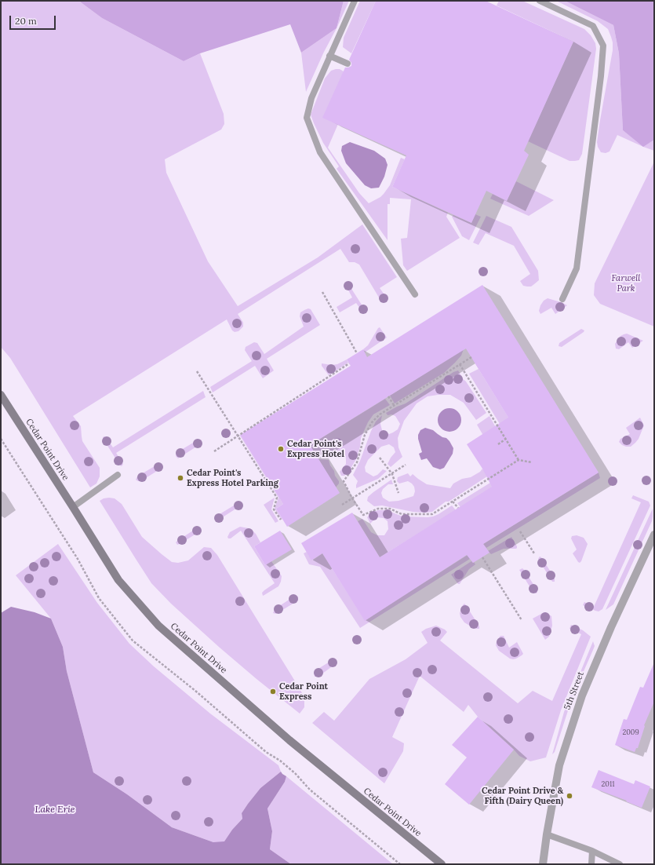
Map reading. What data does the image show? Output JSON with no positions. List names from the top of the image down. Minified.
{"streets":{"main road":["Cedar Point Drive"],"street":["5th Street"]},"water":["Lake Erie"],"parks":["Farwell Park"],"places":["Cedar Point's Express Hotel","Cedar Point's Express Hotel Parking","Cedar Point Express","Cedar Point Drive & Fifth (Dairy Queen)"],"house_numbers":["2009","2011"],"scale_bar":"20 m"}
